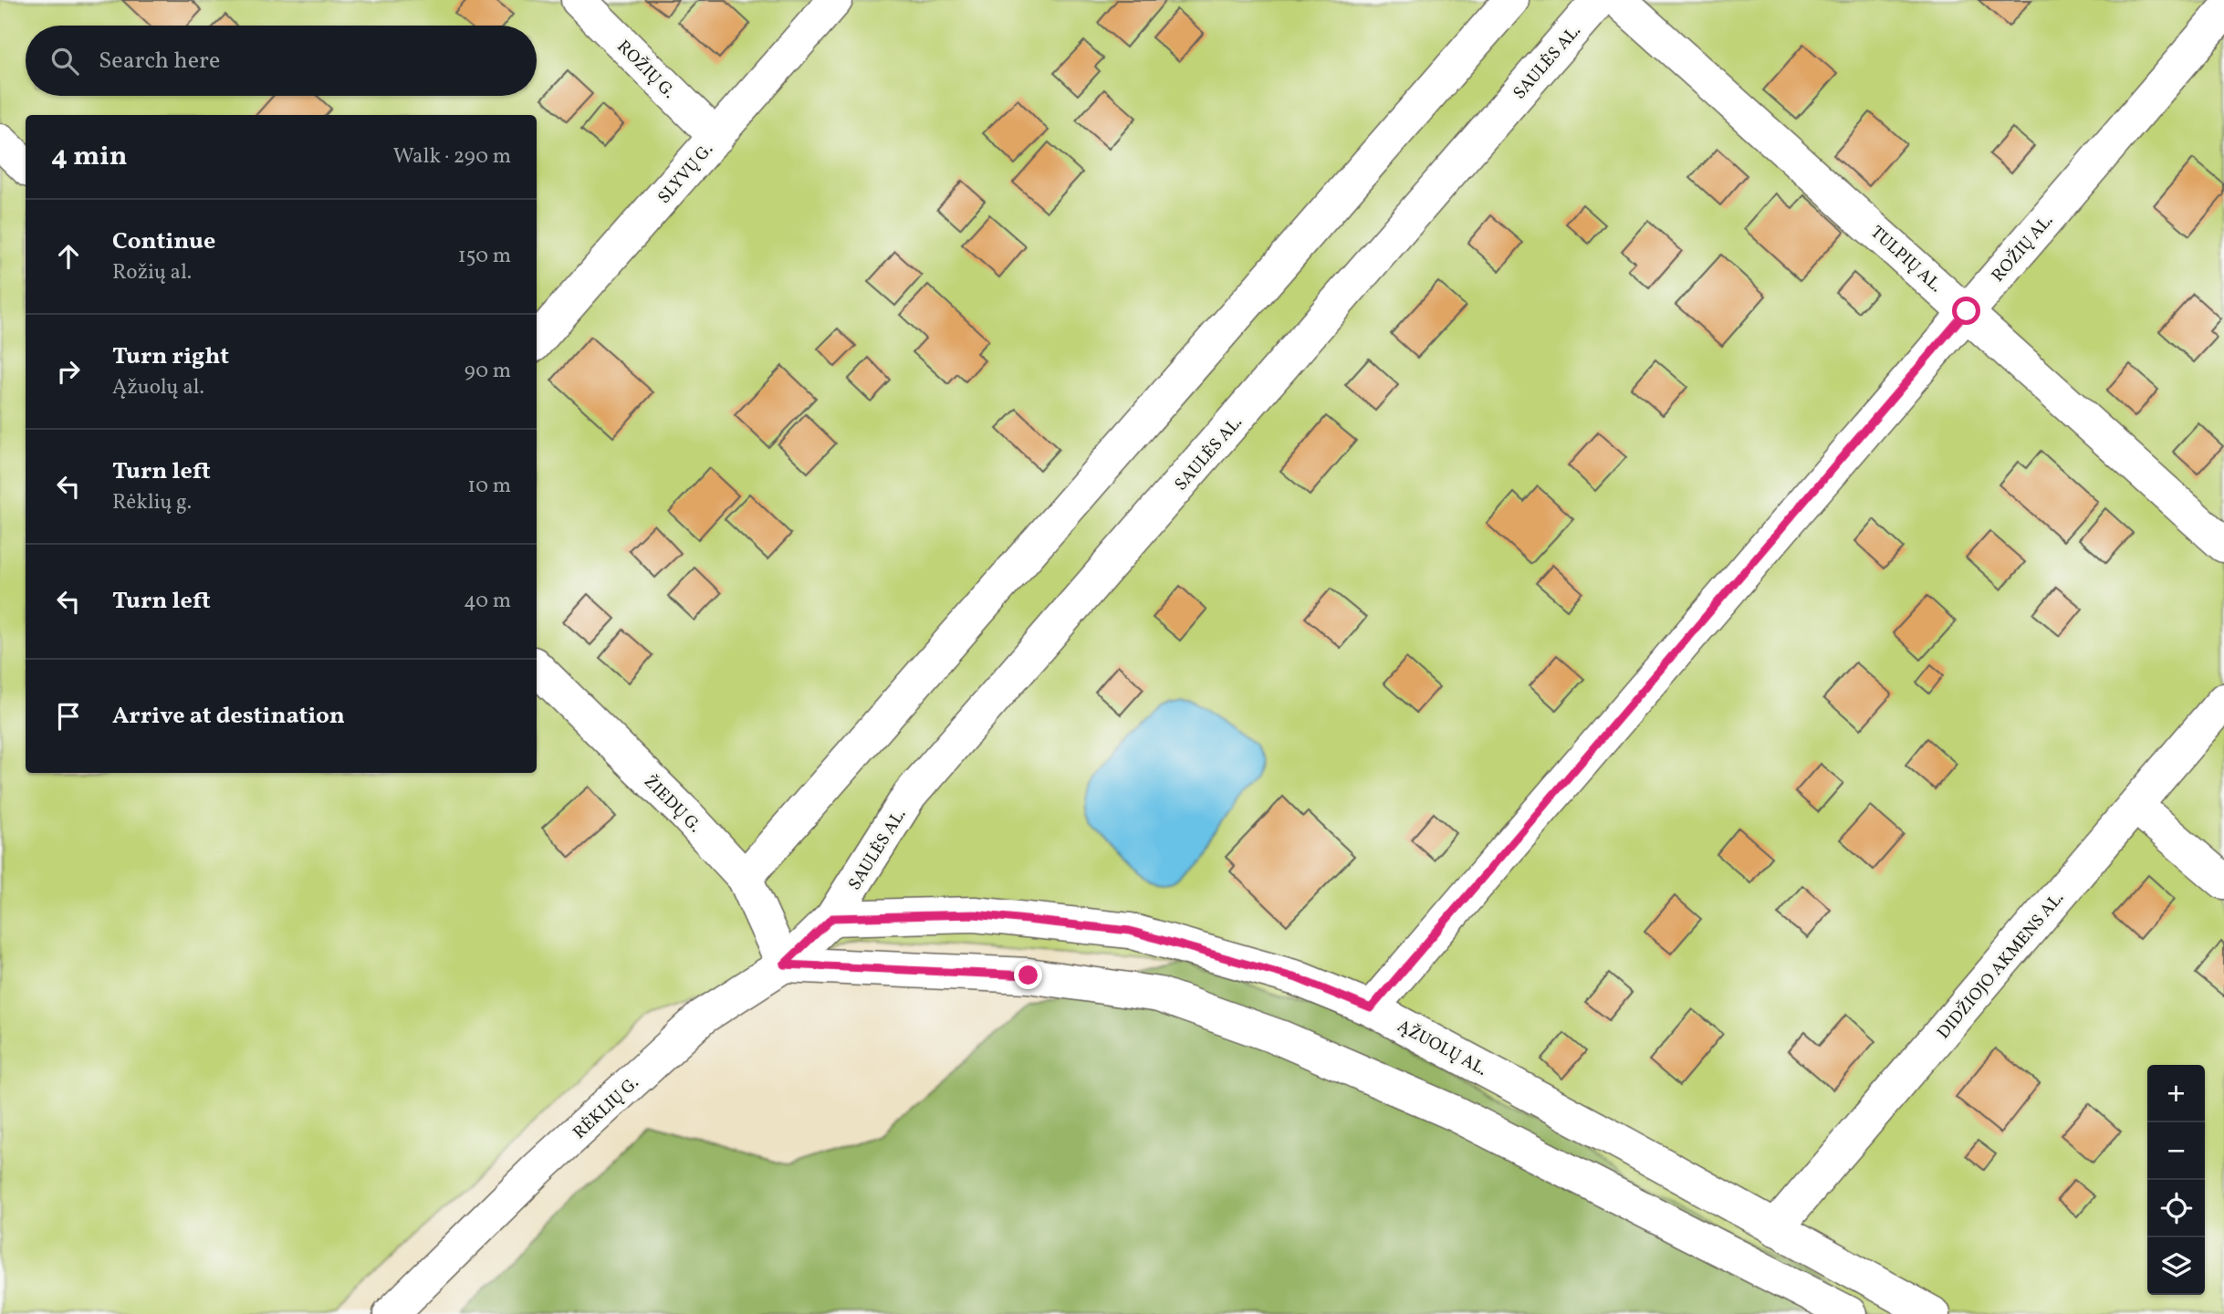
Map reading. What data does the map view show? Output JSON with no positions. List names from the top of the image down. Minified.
{"streets":{"street":["SAULĖS AL.","ROŽIŲ G.","SLYVŲ G.","ROŽIŲ AL.","TULPIŲ AL.","ŽIEDŲ G.","DIDŽIOJO AKMENS AL.","ĄŽUOLŲ AL.","RĖKLIŲ G."]},"crossings":[["SAULĖS AL.","ĄŽUOLŲ AL."],["SAULĖS AL.","RĖKLIŲ G."],["ROŽIŲ G.","SLYVŲ G."],["ROŽIŲ AL.","TULPIŲ AL."],["ROŽIŲ AL.","ĄŽUOLŲ AL."],["ŽIEDŲ G.","RĖKLIŲ G."],["DIDŽIOJO AKMENS AL.","ĄŽUOLŲ AL."],["ĄŽUOLŲ AL.","RĖKLIŲ G."]],"page":{"search":"Search here","heading":["4 min","Walk · 290 m"],"list":[["Continue","Rožių al.","150 m"],["Turn right","Ąžuolų al.","90 m"],["Turn left","Rėklių g.","10 m"],["Turn left","40 m"],"Arrive at destination"],"map_buttons":["+","−"]}}
